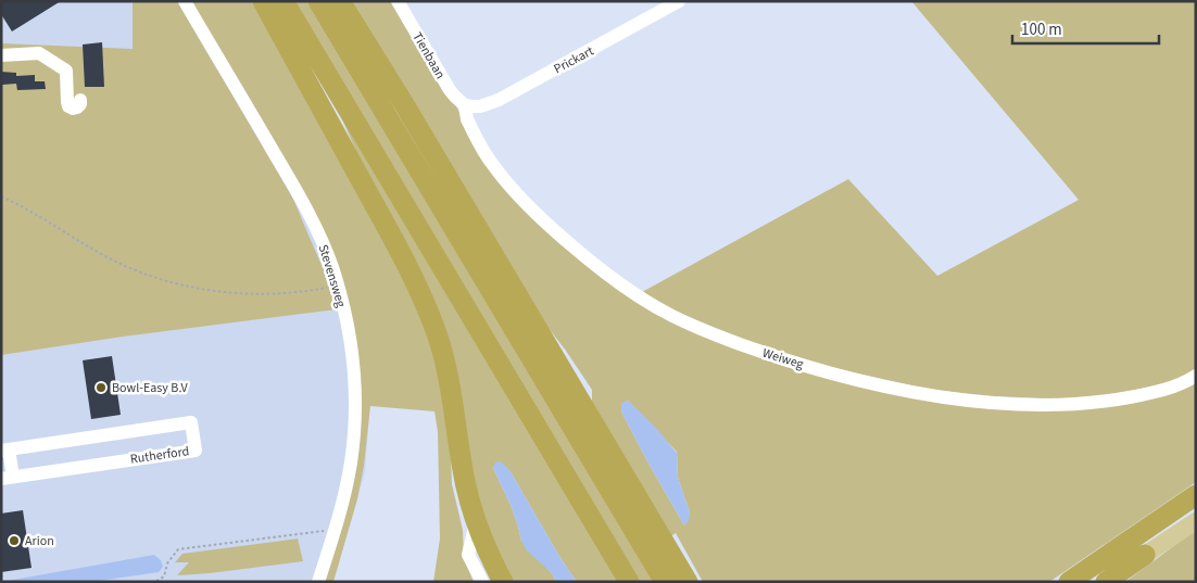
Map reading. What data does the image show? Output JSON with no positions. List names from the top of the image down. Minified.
{"streets":{"street":["Tienbaan","Prickart","Stevensweg","Weiweg","Rutherford"]},"crossings":[["Tienbaan","Prickart"],["Tienbaan","Weiweg"],["Prickart","Weiweg"]],"places":["Bowl-Easy B.V","Arion"],"scale_bar":"100 m"}
